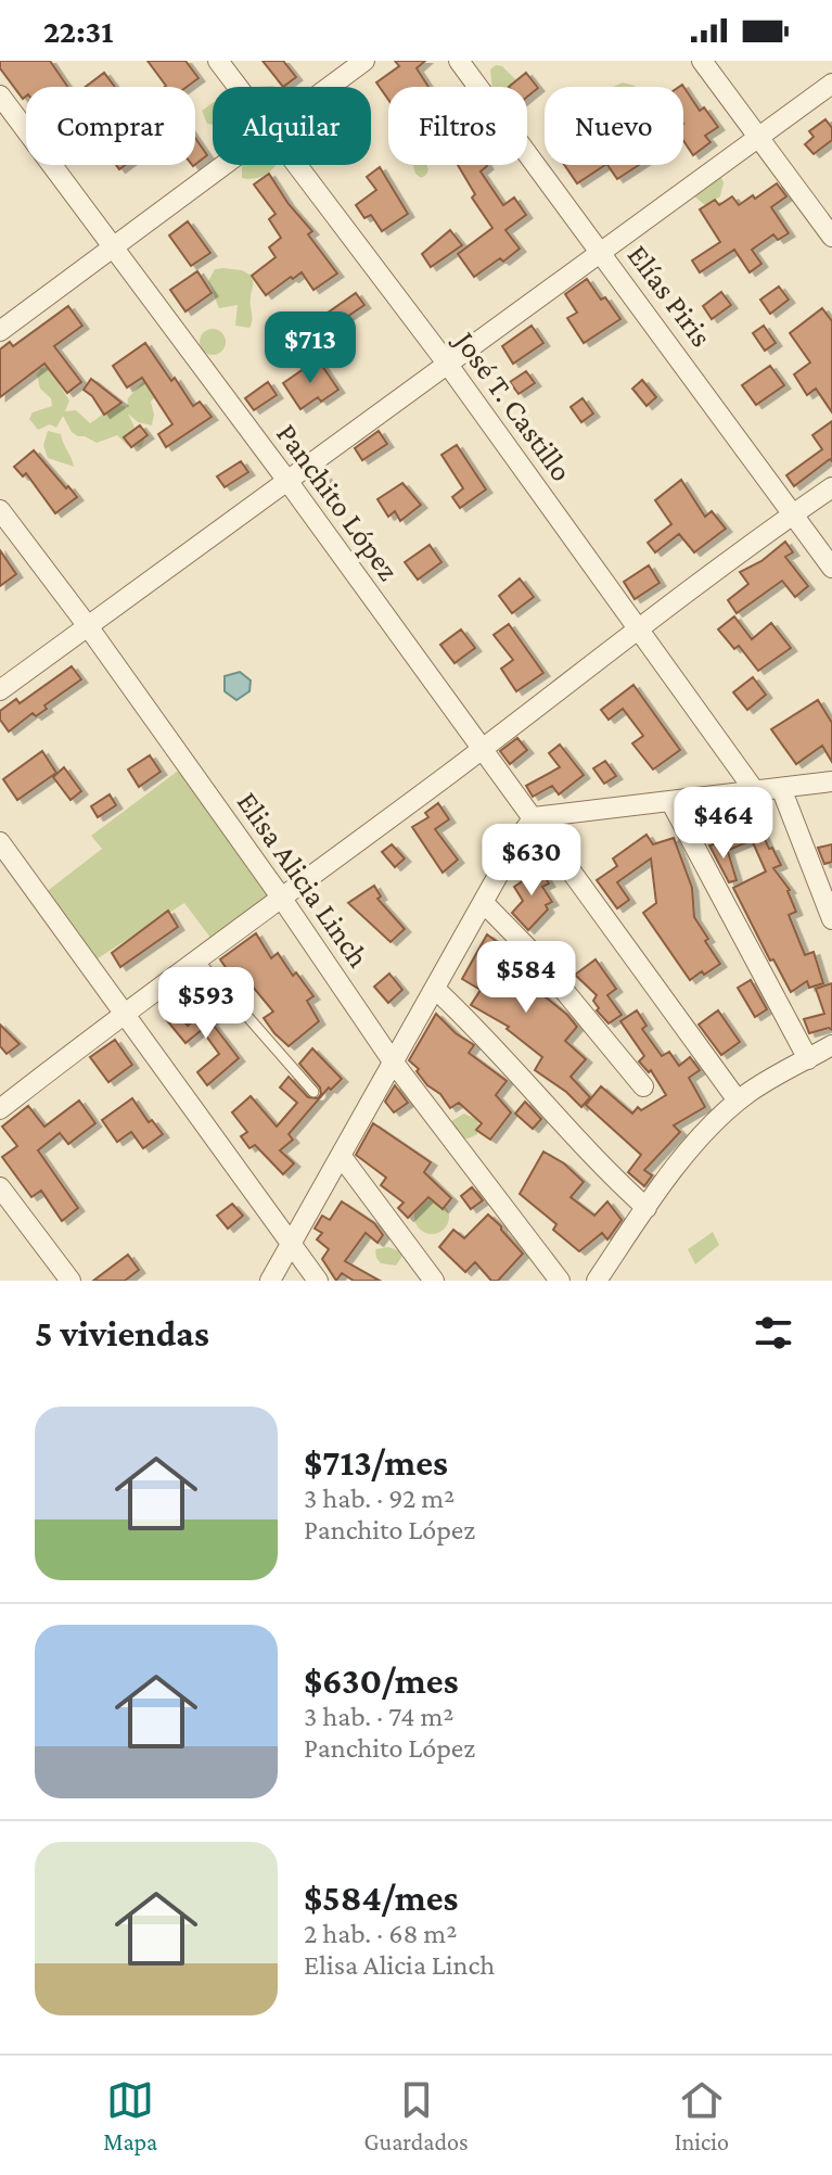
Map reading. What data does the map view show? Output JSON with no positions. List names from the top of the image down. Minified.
{"streets":{"street":["Elías Piris","José T. Castillo","Panchito López","Elisa Alicia Linch"]},"page":{"status":"22:31","chip":["Comprar","Alquilar","Filtros","Nuevo"],"price":["$713","$464","$630","$584","$593"],"heading":"5 viviendas","list":[{"name":"$713/mes","note":"3 hab. · 92 m² · Panchito López"},{"name":"$630/mes","note":"3 hab. · 74 m² · Panchito López"},{"name":"$584/mes","note":"2 hab. · 68 m² · Elisa Alicia Linch"}],"tabs":["Mapa","Guardados","Inicio"]}}
